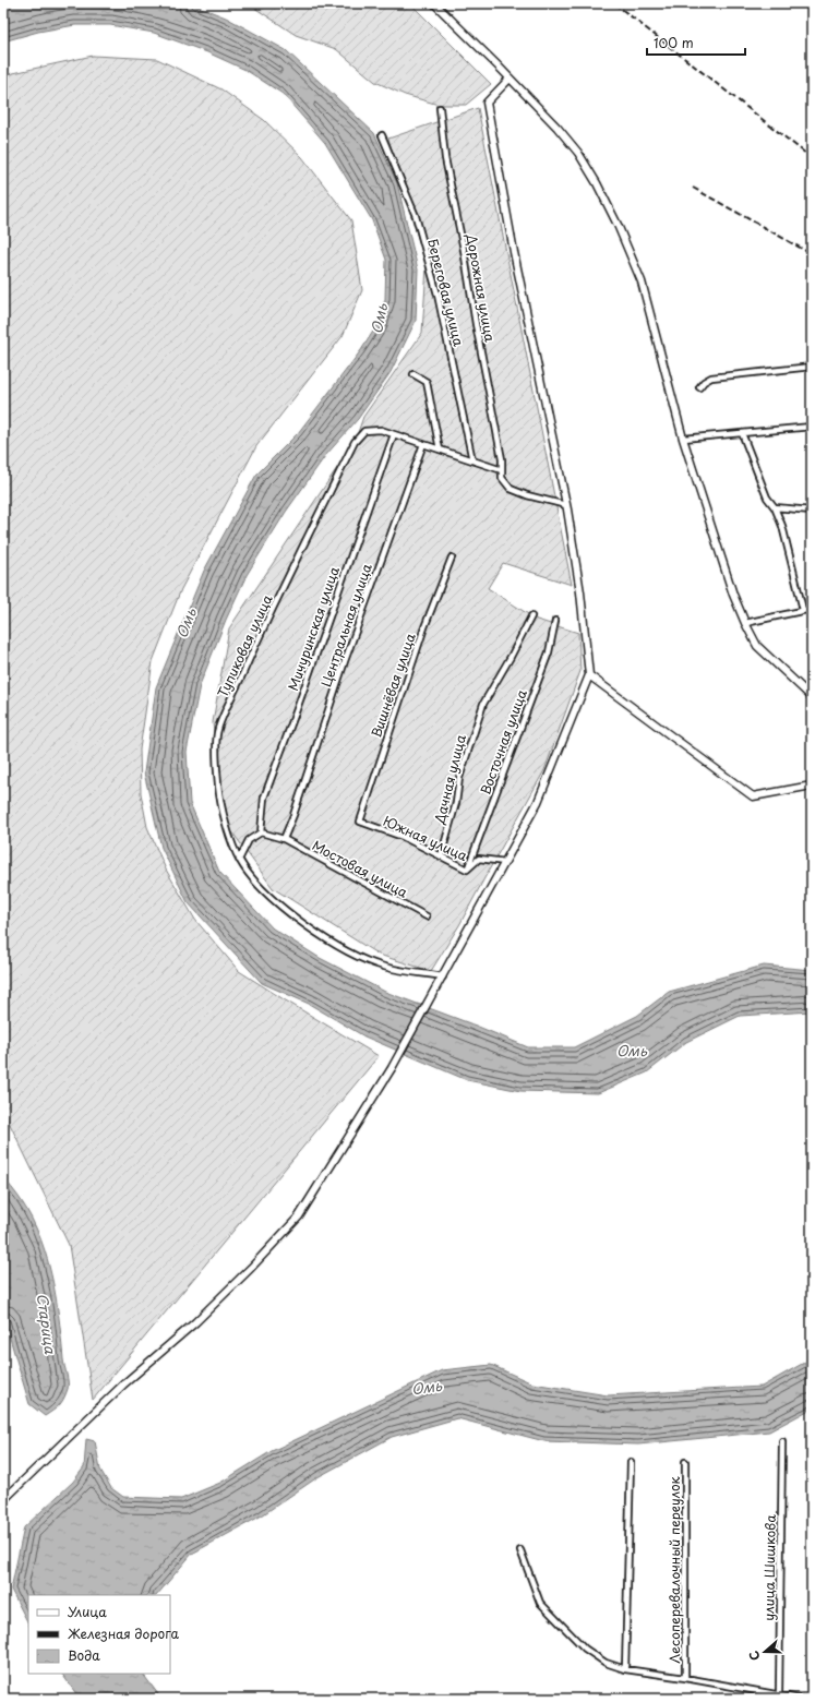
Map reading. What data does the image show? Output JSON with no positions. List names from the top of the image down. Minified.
{"streets":{"street":["Дорожная улица","Береговая улица","Центральная улица","Мичуринская улица","Тупиковая улица","Вишнёвая улица","Восточная улица","Дачная улица","Южная улица","Мостовая улица","улица Шишкова","Лесоперевалочный переулок"]},"crossings":[["Центральная улица","Мостовая улица"],["Мичуринская улица","Тупиковая улица"],["Мичуринская улица","Мостовая улица"],["Вишнёвая улица","Южная улица"],["Восточная улица","Южная улица"],["Дачная улица","Южная улица"]],"water":["Омь","Старица"],"legend":["Улица","Железная дорога","Вода"],"scale_bar":"100 m","north":"left"}
